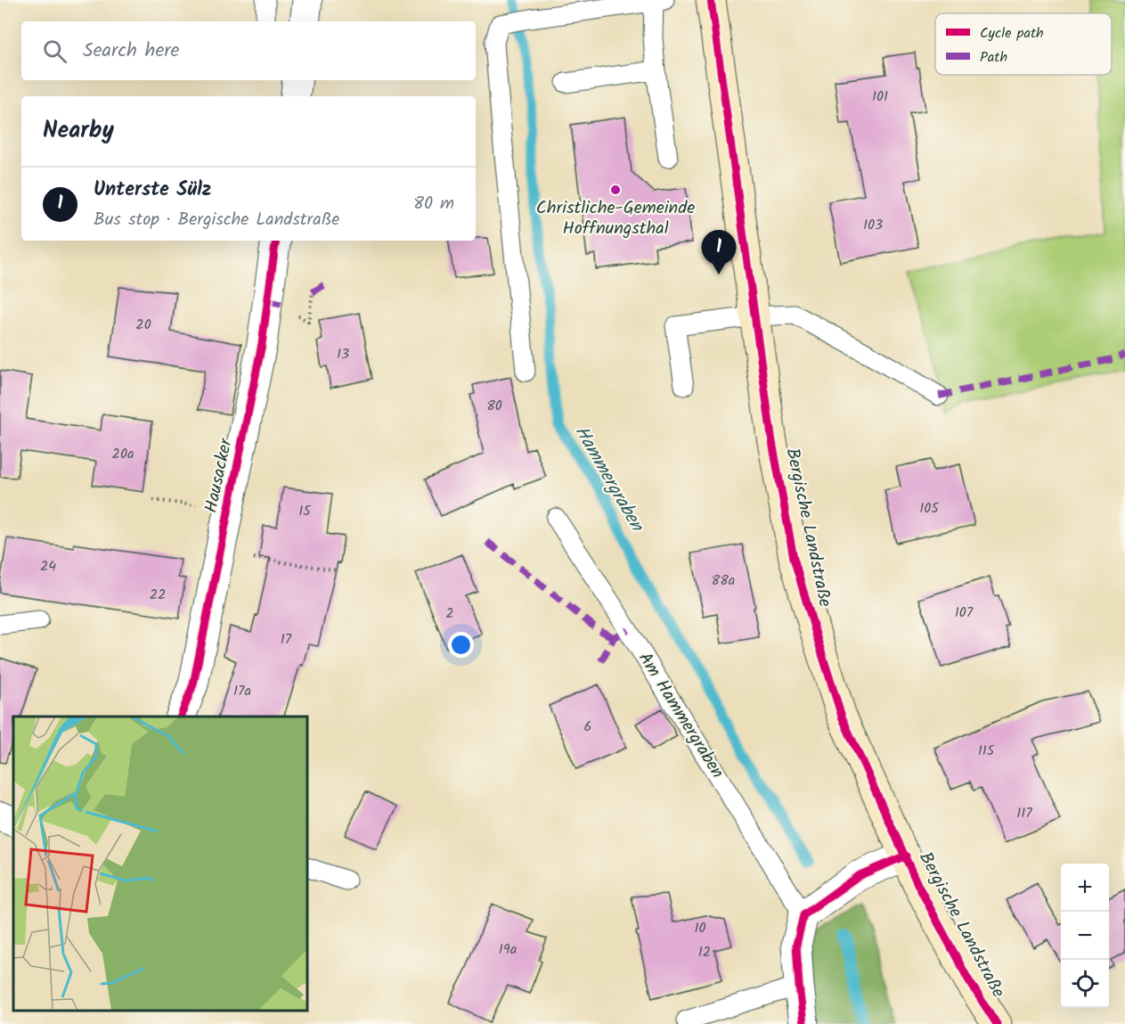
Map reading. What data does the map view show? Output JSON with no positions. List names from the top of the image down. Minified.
{"streets":{"main road":["Bergische Landstraße"],"street":["Hausacker"],"lane":["Am Hammergraben"]},"water":["Hammergraben"],"places":["Christliche-Gemeinde Hoffnungsthal"],"house_numbers":["101","103","20","13","80","20a","105","15","24","88a","22","107","2","17","17a","6","115","117","10","19a","12"],"legend":["Cycle path","Path"],"page":{"search":"Search here","heading":"Nearby","list":[{"mark":"1","name":"Unterste Sülz","note":"Bus stop · Bergische Landstraße","value":"80 m"}],"pins":"1","map_buttons":["+","−"]}}
